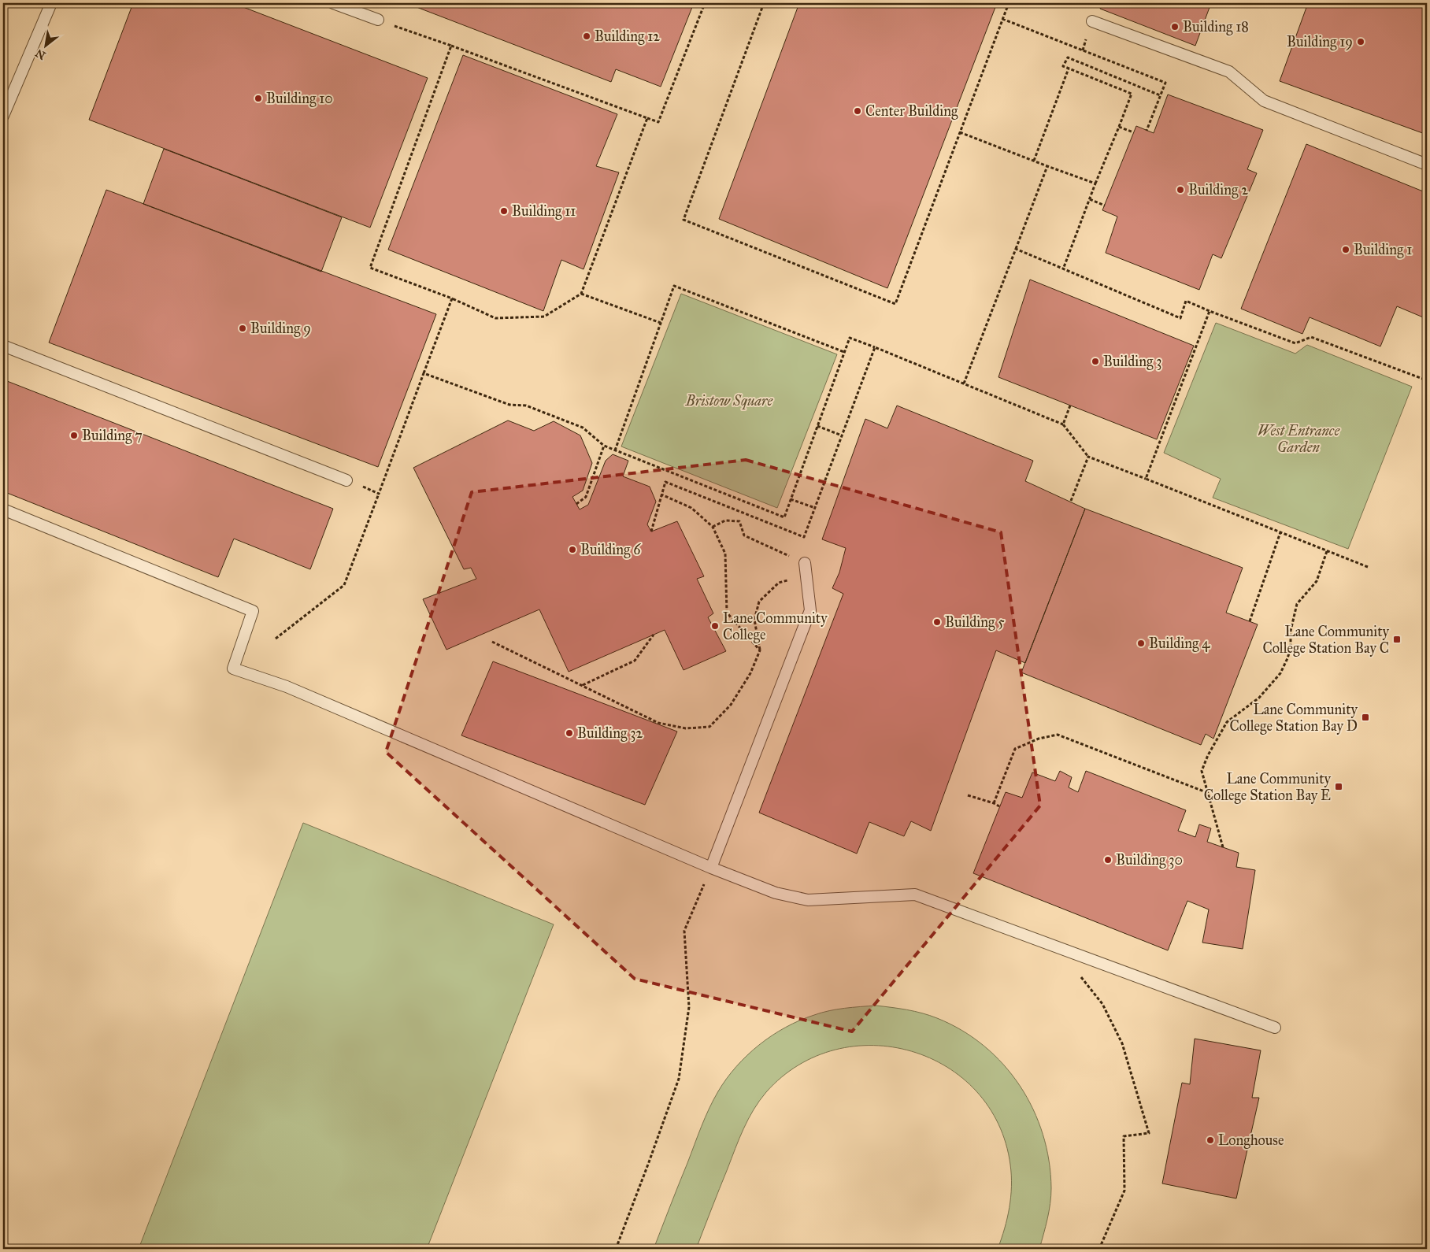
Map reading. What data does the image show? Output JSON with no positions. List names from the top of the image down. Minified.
{"parks":["Bristow Square","West Entrance Garden"],"places":{"other":["Building 18","Building 12","Building 19","Building 10","Center Building","Building 2","Building 11","Building 1","Building 9","Building 3","Building 7","Building 6","Building 5","Lane Community College","Building 4","Building 32","Building 30","Longhouse"],"transit":["Lane Community College Station Bay C","Lane Community College Station Bay D","Lane Community College Station Bay E"]},"north":"bottom left"}
